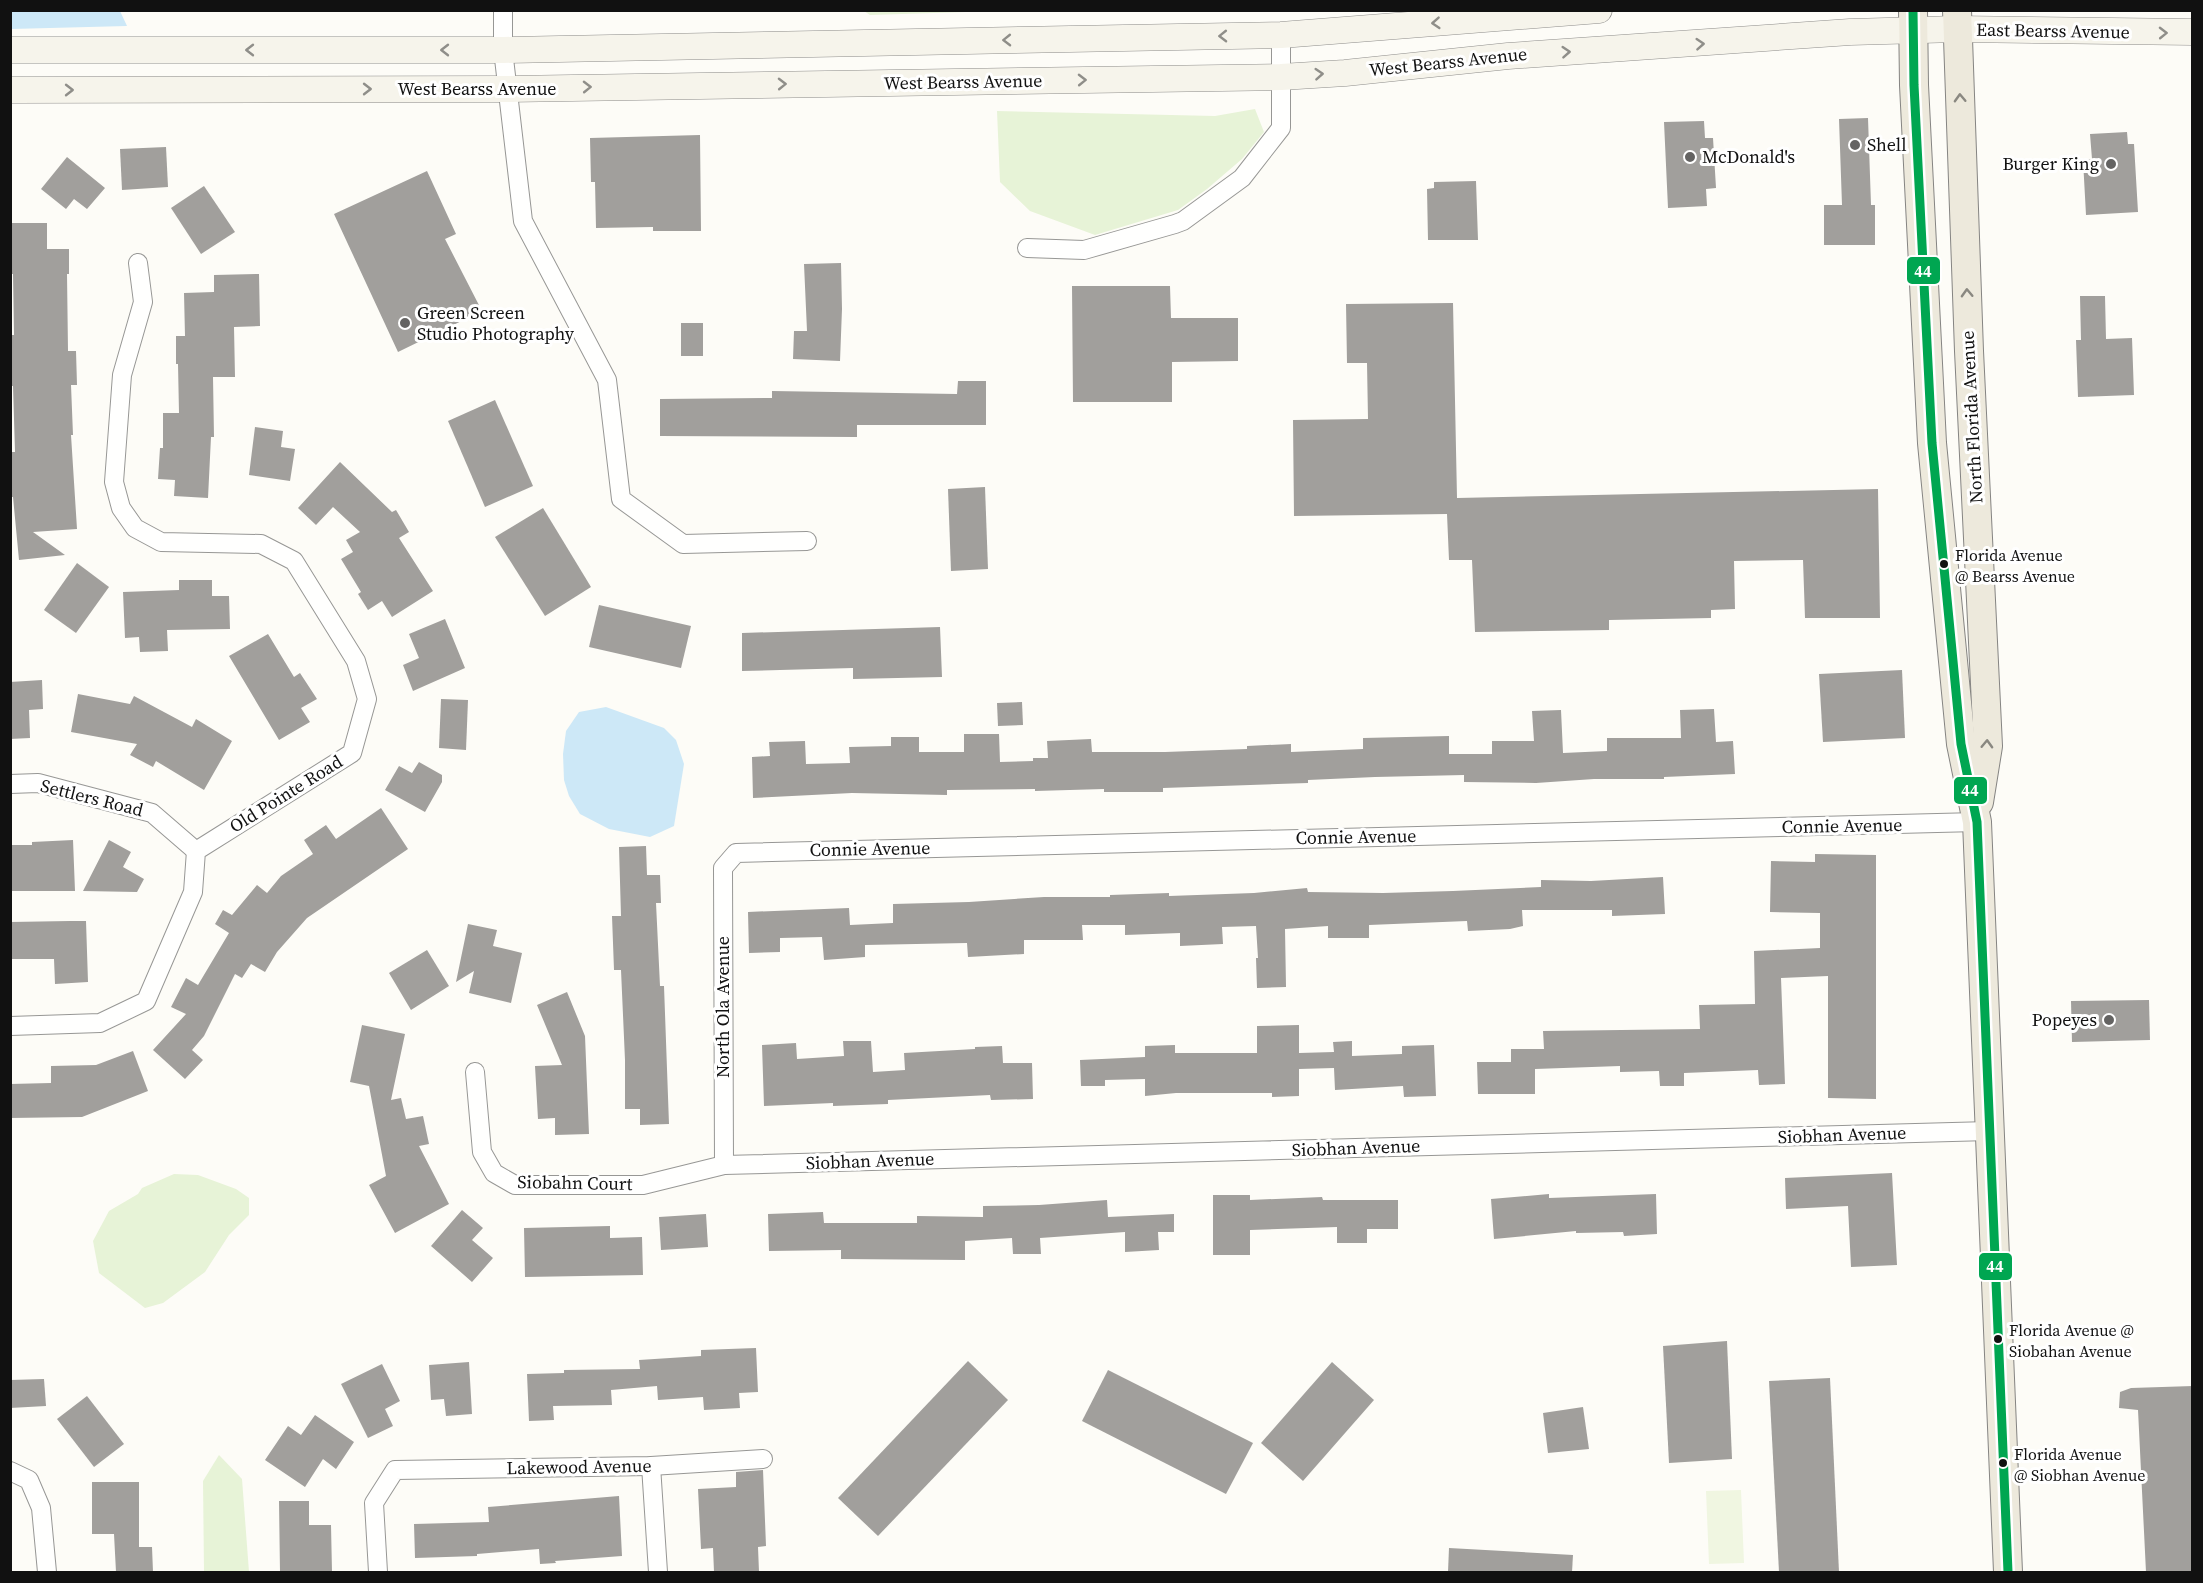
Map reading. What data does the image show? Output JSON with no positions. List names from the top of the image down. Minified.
{"streets":{"main road":["East Bearss Avenue","West Bearss Avenue","North Florida Avenue"],"street":["Old Pointe Road","Settlers Road","Connie Avenue","North Ola Avenue","Siobhan Avenue","Siobahn Court","Lakewood Avenue"]},"crossings":[["East Bearss Avenue","West Bearss Avenue"],["East Bearss Avenue","North Florida Avenue"],["West Bearss Avenue","North Florida Avenue"],["North Florida Avenue","Connie Avenue"],["North Florida Avenue","Siobhan Avenue"],["Old Pointe Road","Settlers Road"],["Connie Avenue","North Ola Avenue"],["North Ola Avenue","Siobhan Avenue"],["North Ola Avenue","Siobahn Court"],["Siobhan Avenue","Siobahn Court"]],"one_way":["East Bearss Avenue"],"places":["Shell","McDonald's","Burger King","Green Screen Studio Photography","Florida Avenue @ Bearss Avenue","Popeyes","Florida Avenue @ Siobahan Avenue","Florida Avenue @ Siobhan Avenue"],"lines":["transit line 44"]}
